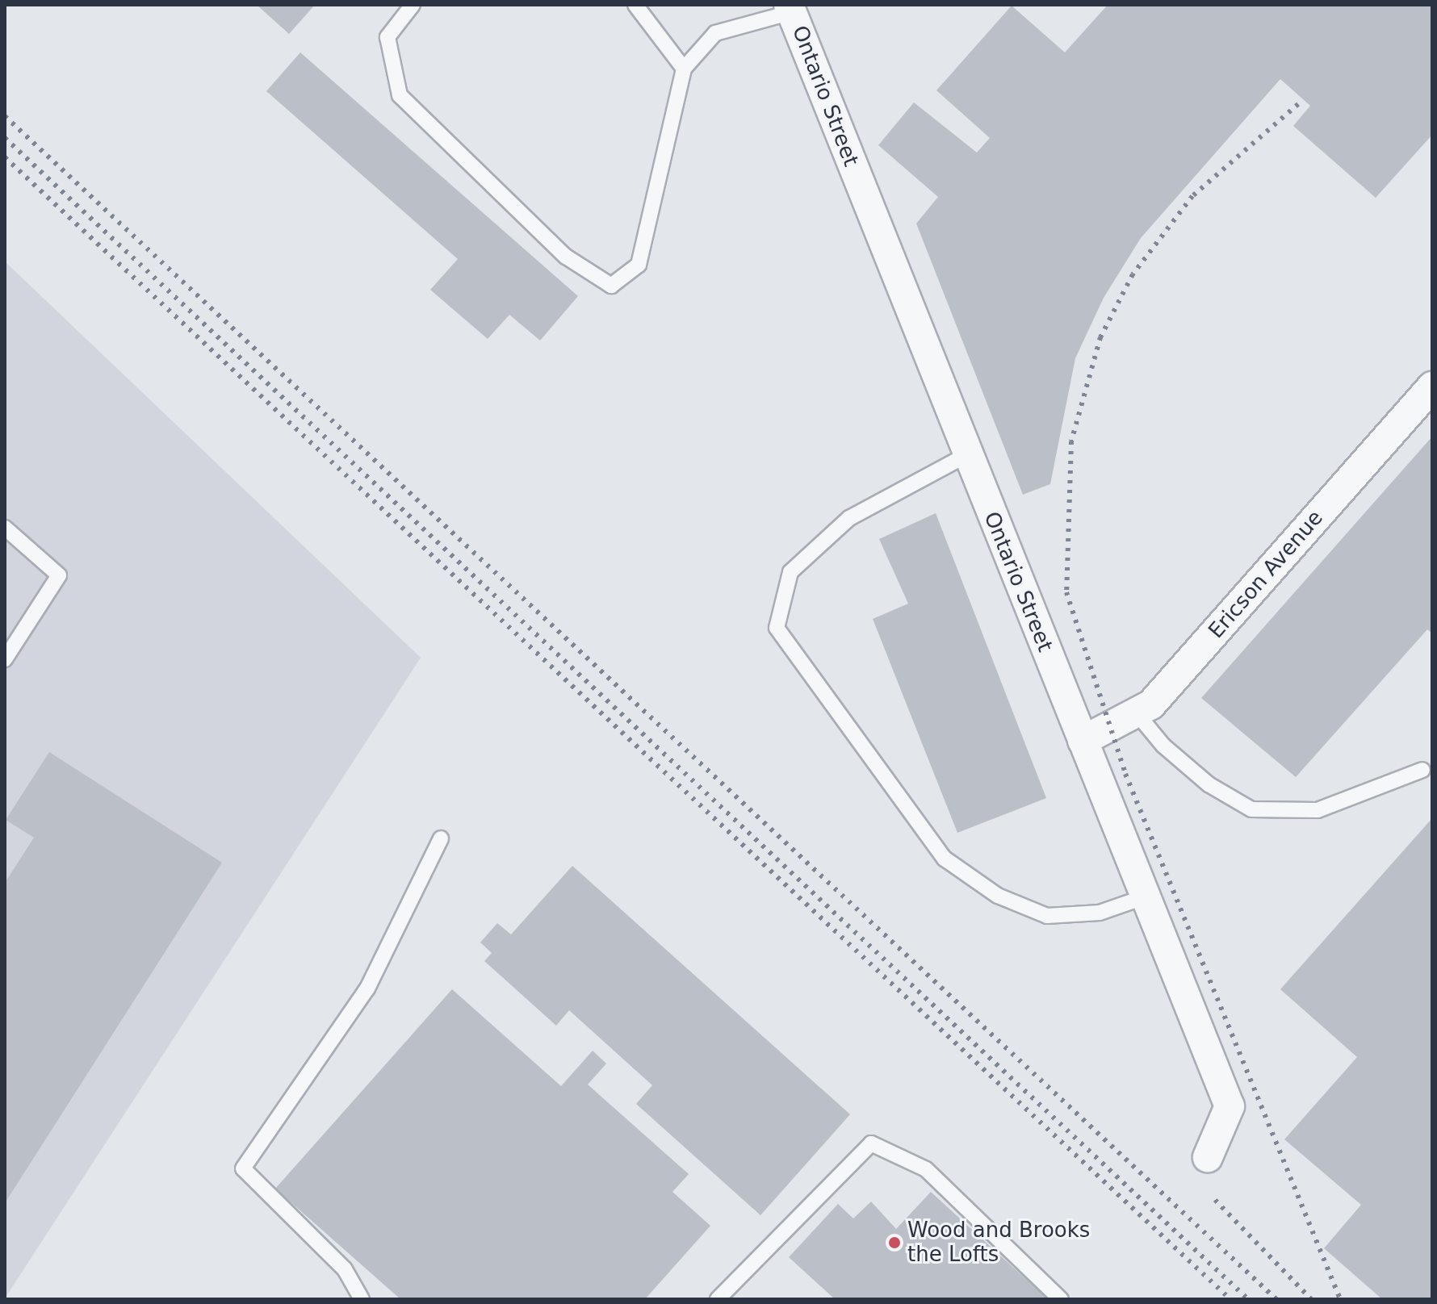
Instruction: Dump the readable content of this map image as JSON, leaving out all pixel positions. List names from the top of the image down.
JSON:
{
  "streets": {
    "street": ["Ontario Street", "Ericson Avenue"]
  },
  "crossings": [
    ["Ontario Street", "Ericson Avenue"]
  ],
  "places": ["Wood and Brooks the Lofts"]
}
